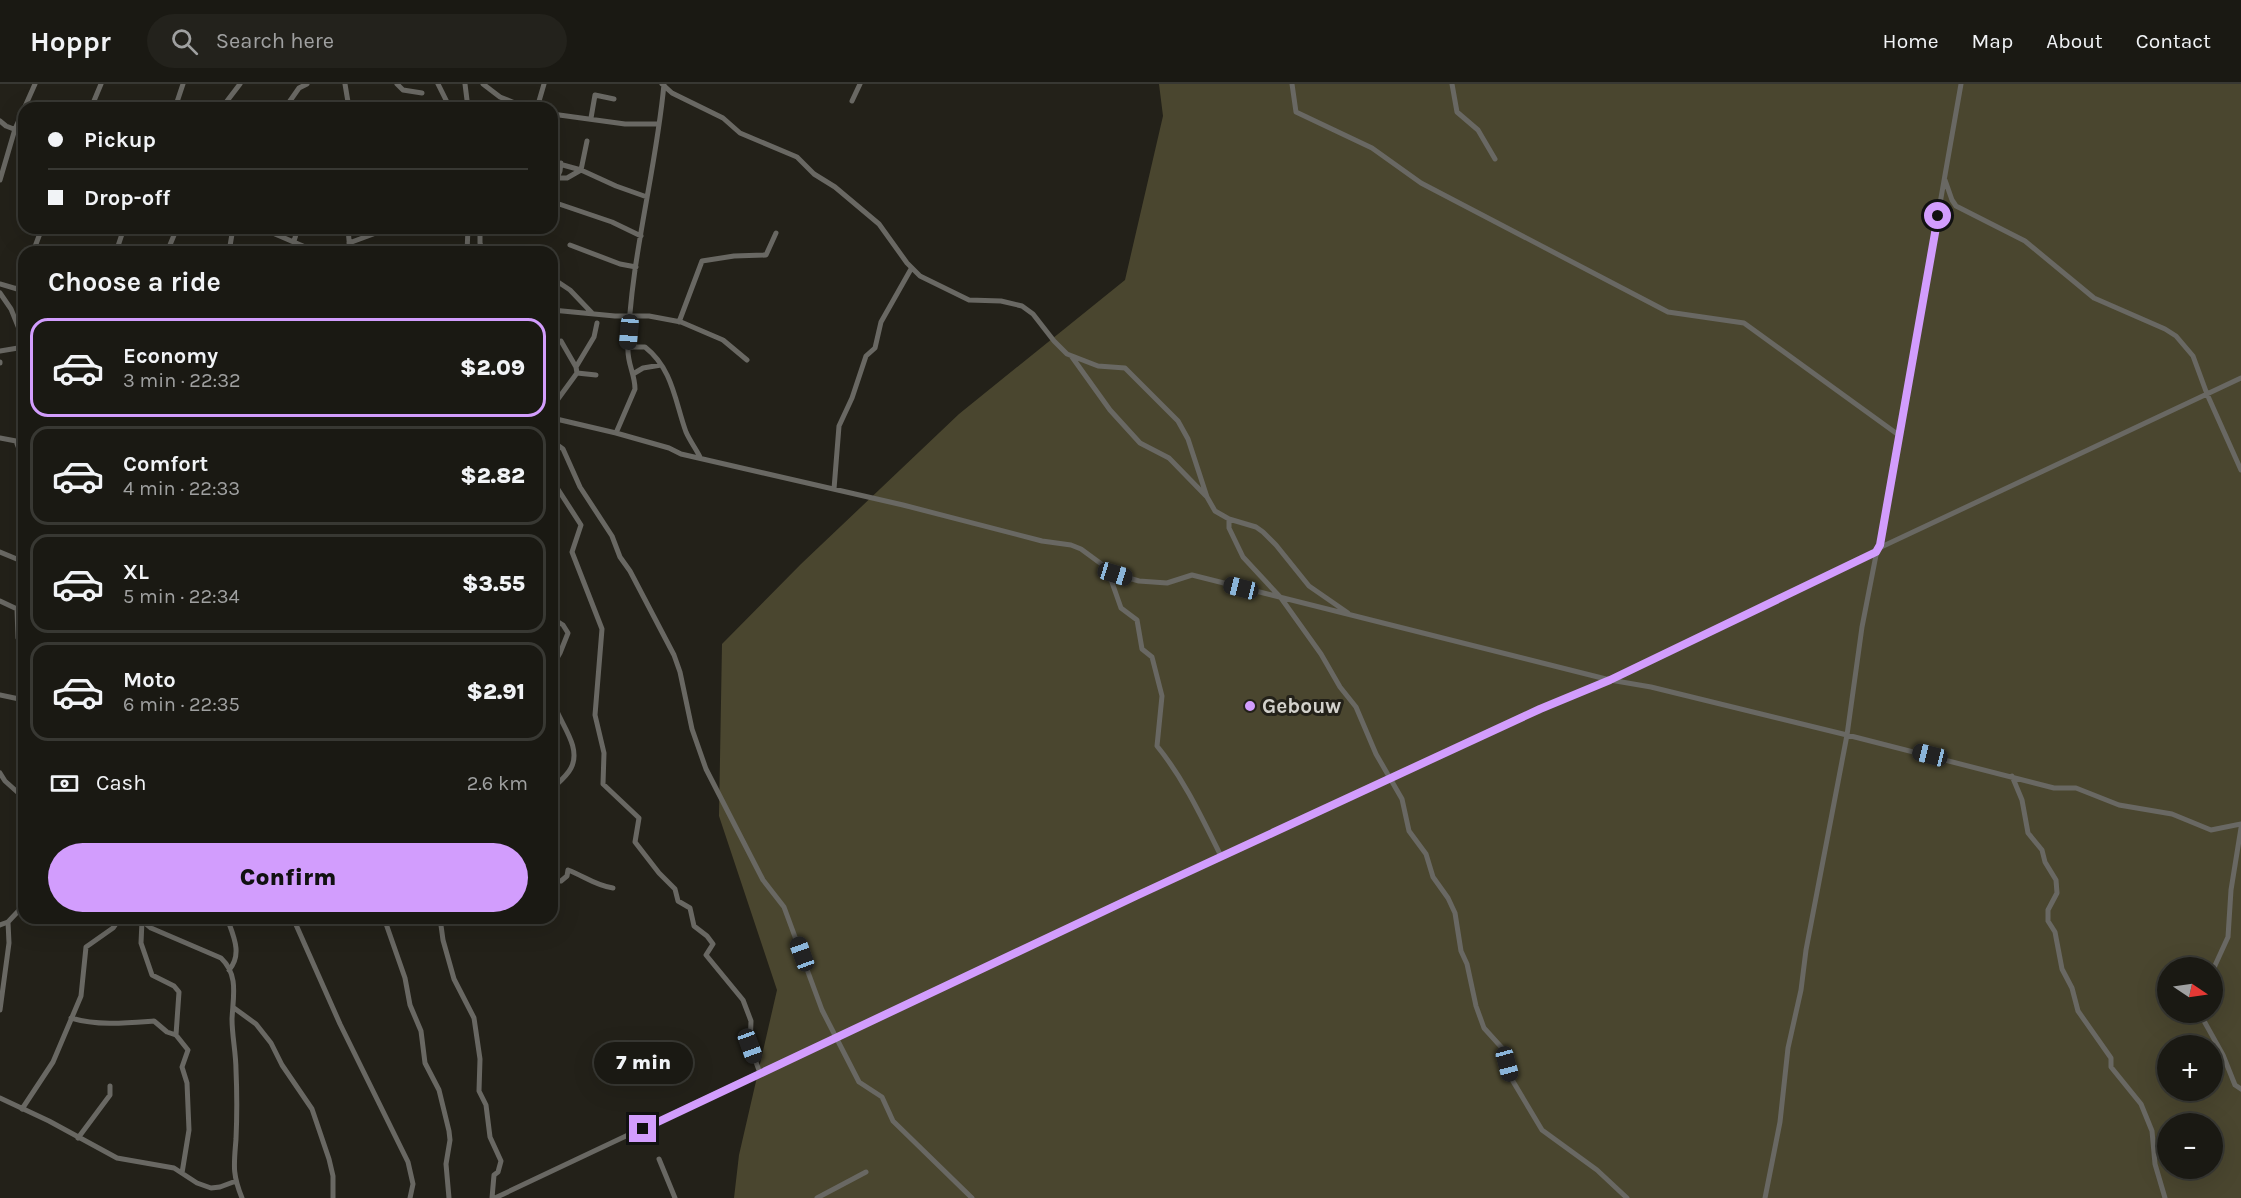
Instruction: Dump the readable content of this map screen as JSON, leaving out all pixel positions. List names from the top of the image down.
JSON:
{
  "places": ["Gebouw"],
  "north": "right",
  "page": {
    "header": "Hoppr",
    "search": "Search here",
    "nav": [
      "Home",
      "Map",
      "About",
      "Contact"
    ],
    "banner": ["Pickup", "Drop-off"],
    "heading": "Choose a ride",
    "list": [
      {
        "name": "Economy",
        "note": "3 min · 22:32",
        "value": "$2.09"
      },
      {
        "name": "Comfort",
        "note": "4 min · 22:33",
        "value": "$2.82"
      },
      {
        "name": "XL",
        "note": "5 min · 22:34",
        "value": "$3.55"
      },
      {
        "name": "Moto",
        "note": "6 min · 22:35",
        "value": "$2.91"
      }
    ],
    "pay": ["Cash", "2.6 km"],
    "buttons": "Confirm",
    "map_buttons": ["+", "−"],
    "bubble": "7 min"
  }
}
